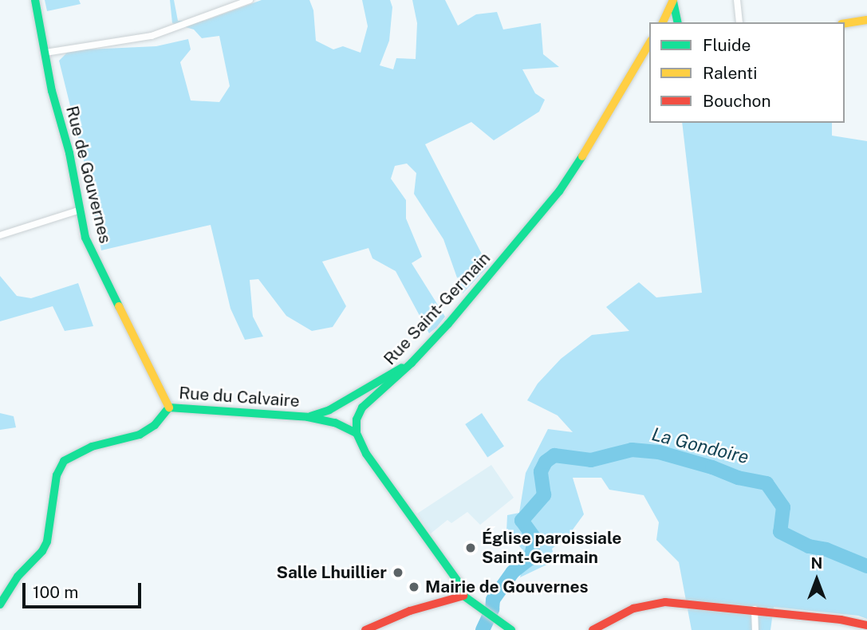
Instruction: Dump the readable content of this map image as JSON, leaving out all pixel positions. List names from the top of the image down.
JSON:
{
  "streets": {
    "street": ["Rue de Gouvernes", "Rue Saint-Germain", "Rue du Calvaire"]
  },
  "crossings": [
    ["Rue de Gouvernes", "Rue du Calvaire"],
    ["Rue Saint-Germain", "Rue du Calvaire"]
  ],
  "water": ["La Gondoire"],
  "places": ["Église paroissiale Saint-Germain", "Salle Lhuillier", "Mairie de Gouvernes"],
  "legend": ["Fluide", "Ralenti", "Bouchon"],
  "scale_bar": "100 m",
  "north": "top"
}
